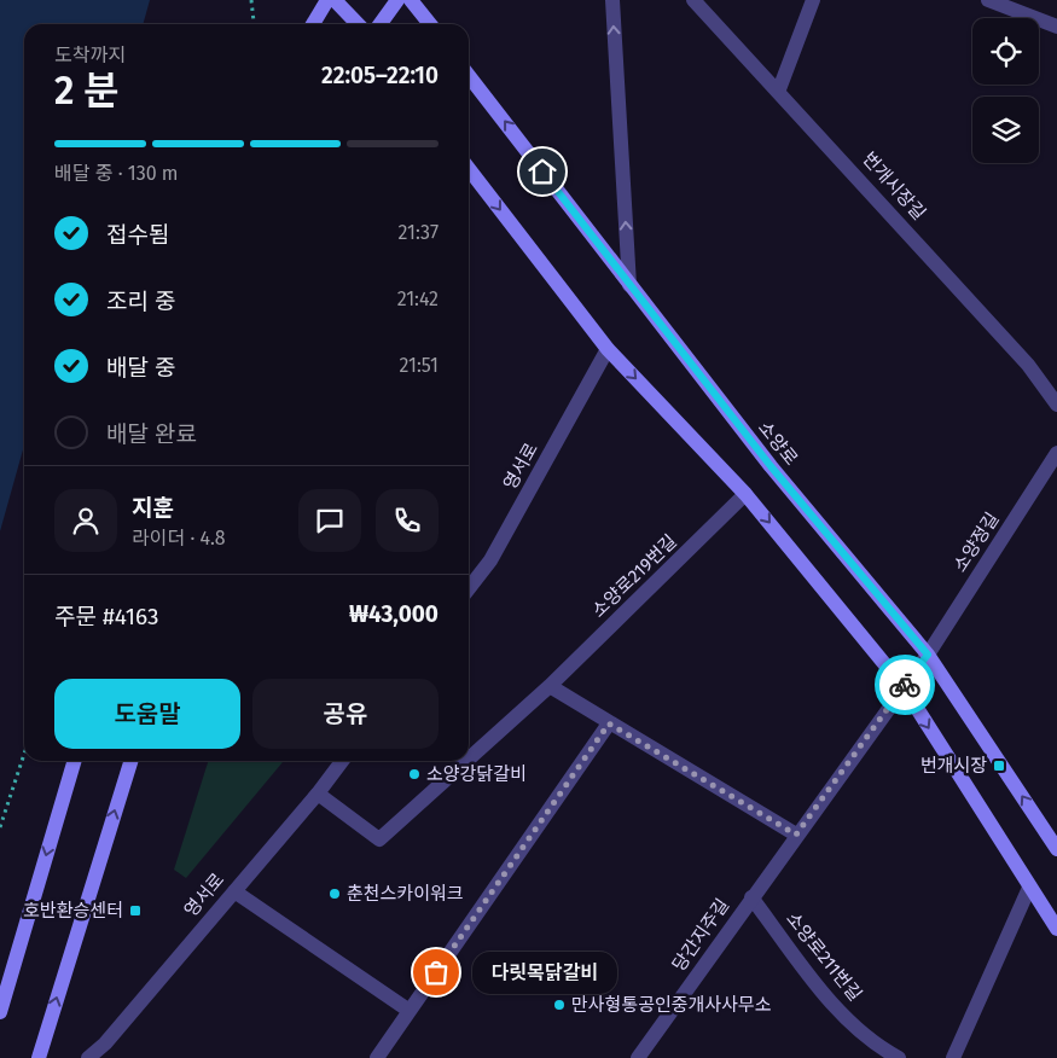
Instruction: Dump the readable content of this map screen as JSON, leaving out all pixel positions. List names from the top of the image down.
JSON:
{
  "streets": {
    "street": [
      "번개시장길",
      "소양로",
      "영서로",
      "소양정길",
      "소양로219번길",
      "당간지주길",
      "소양로211번길"
    ]
  },
  "crossings": [
    ["소양로", "소양정길"],
    ["소양로", "당간지주길"],
    ["영서로", "소양로219번길"],
    ["소양정길", "당간지주길"],
    ["당간지주길", "소양로211번길"]
  ],
  "places": {
    "transit": ["번개시장", "호반환승센터"],
    "other": [
      "소양강닭갈비",
      "춘천스카이워크",
      "다릿목닭갈비",
      "만사형통공인중개사사무소"
    ]
  },
  "page": {
    "heading": ["2 분", "도착까지", "22:05–22:10"],
    "panel": [
      "지훈",
      "라이더 · 4.8",
      "주문 #4163",
      "₩43,000"
    ],
    "bar": "배달 중 · 130 m",
    "list": [
      ["접수됨", "21:37"],
      ["조리 중", "21:42"],
      ["배달 중", "21:51"],
      "배달 완료"
    ],
    "buttons": ["도움말", "공유"],
    "bubble": "다릿목닭갈비"
  }
}
